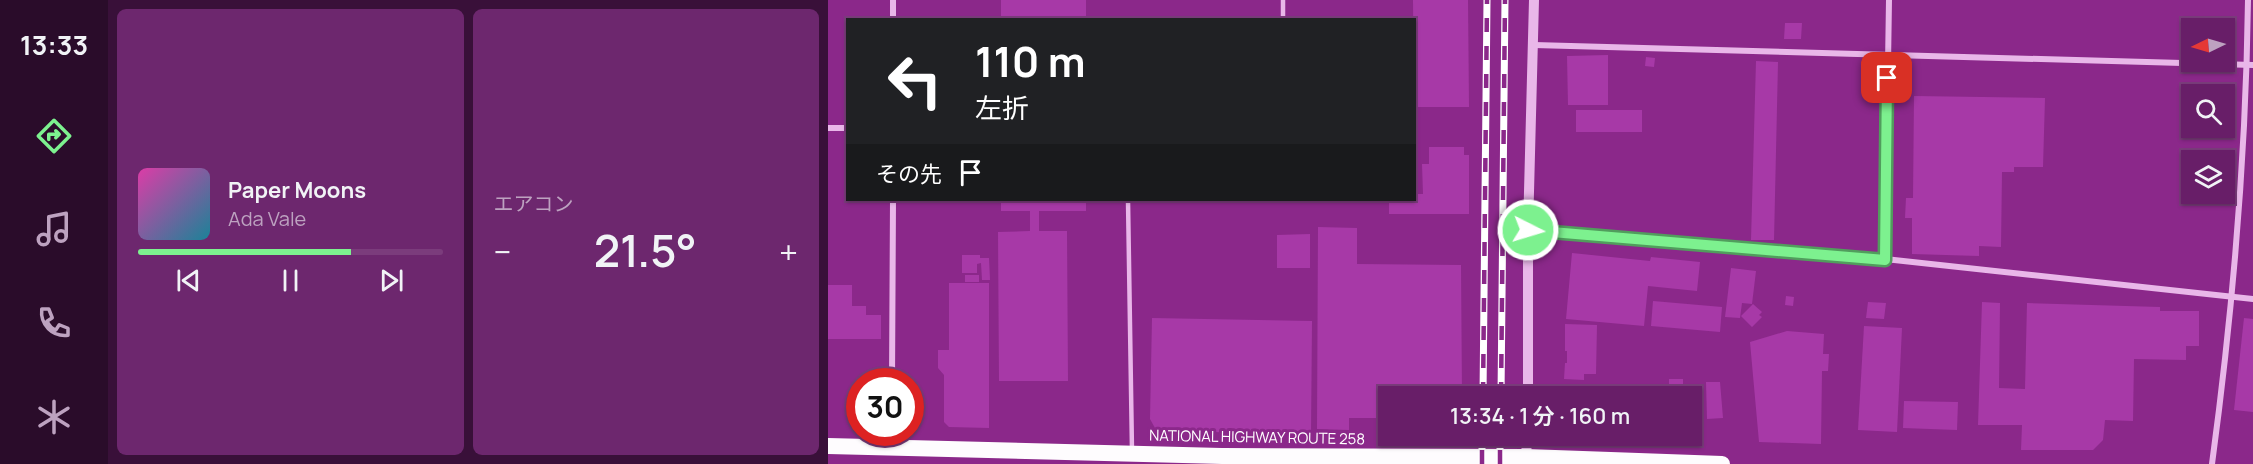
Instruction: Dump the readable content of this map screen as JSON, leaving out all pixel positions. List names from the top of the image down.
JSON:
{
  "streets": {
    "highway": ["NATIONAL HIGHWAY ROUTE 258"]
  },
  "north": "left",
  "page": {
    "tabs": "13:33",
    "tile": "エアコン",
    "turn": ["110 m", "左折"],
    "then": "その先",
    "song": ["Paper Moons", "Ada Vale"],
    "heat": ["−", "21.5°", "+"],
    "limit": "30",
    "trip": "13:34 · 1 分 · 160 m"
  }
}
